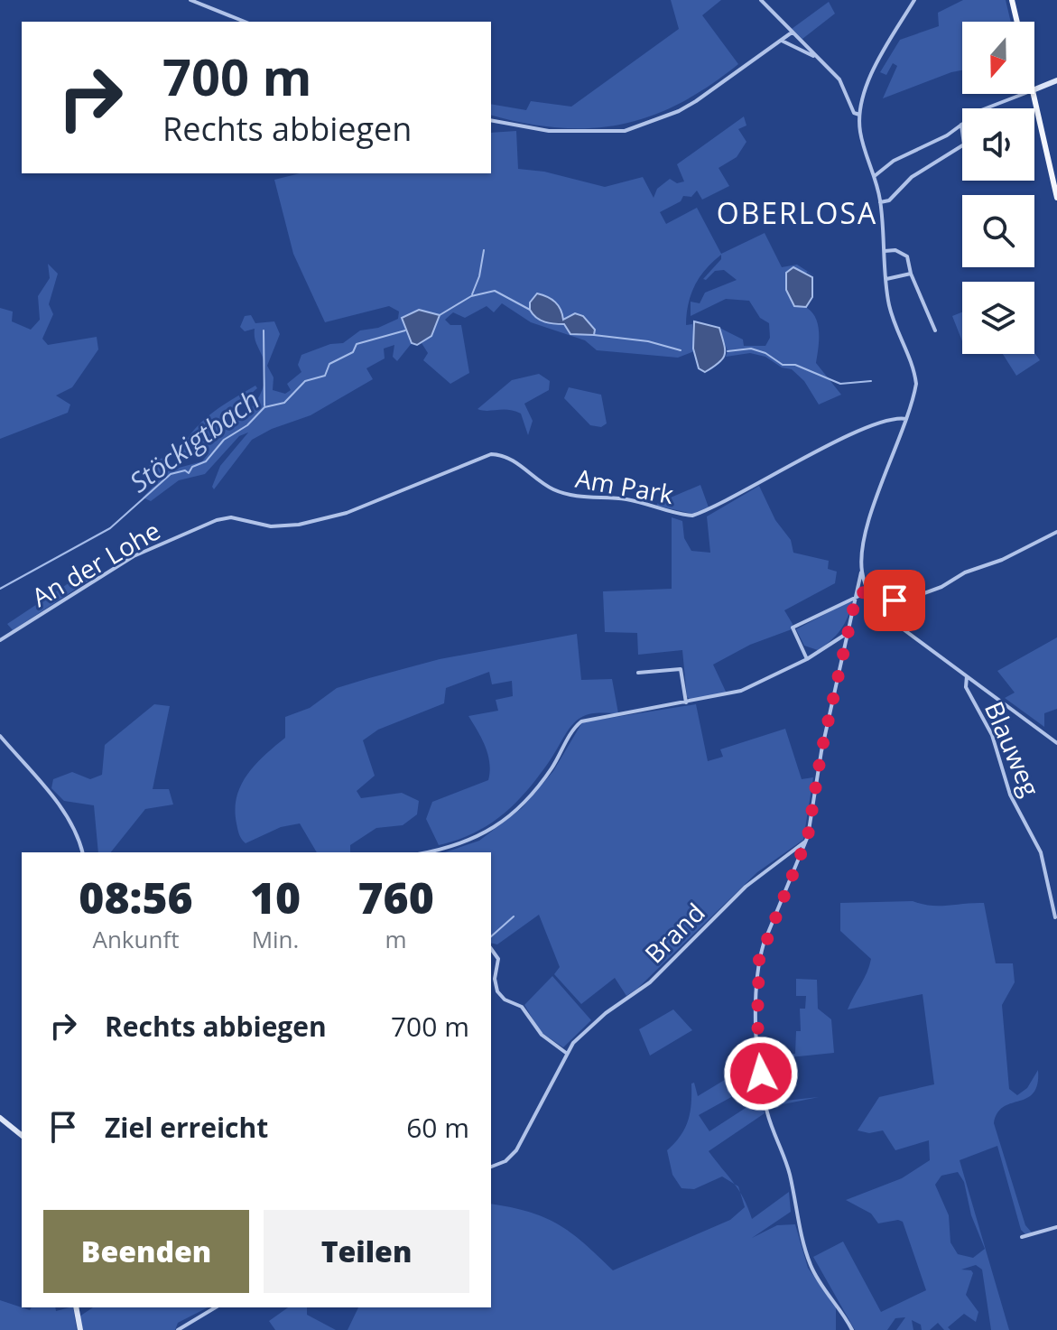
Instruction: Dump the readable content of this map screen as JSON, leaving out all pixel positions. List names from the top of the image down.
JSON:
{
  "streets": {
    "street": [
      "Am Park",
      "An der Lohe",
      "Blauweg",
      "Brand"
    ]
  },
  "crossings": [
    ["Am Park", "An der Lohe"]
  ],
  "districts": ["OBERLOSA"],
  "water": ["Stöckigtbach"],
  "north": "bottom",
  "page": {
    "turn": ["700 m", "Rechts abbiegen"],
    "eta": [
      "08:56",
      "Ankunft",
      "10",
      "Min.",
      "760",
      "m"
    ],
    "list": [
      {
        "name": "Rechts abbiegen",
        "value": "700 m"
      },
      {
        "name": "Ziel erreicht",
        "value": "60 m"
      }
    ],
    "buttons": ["Beenden", "Teilen"]
  }
}
